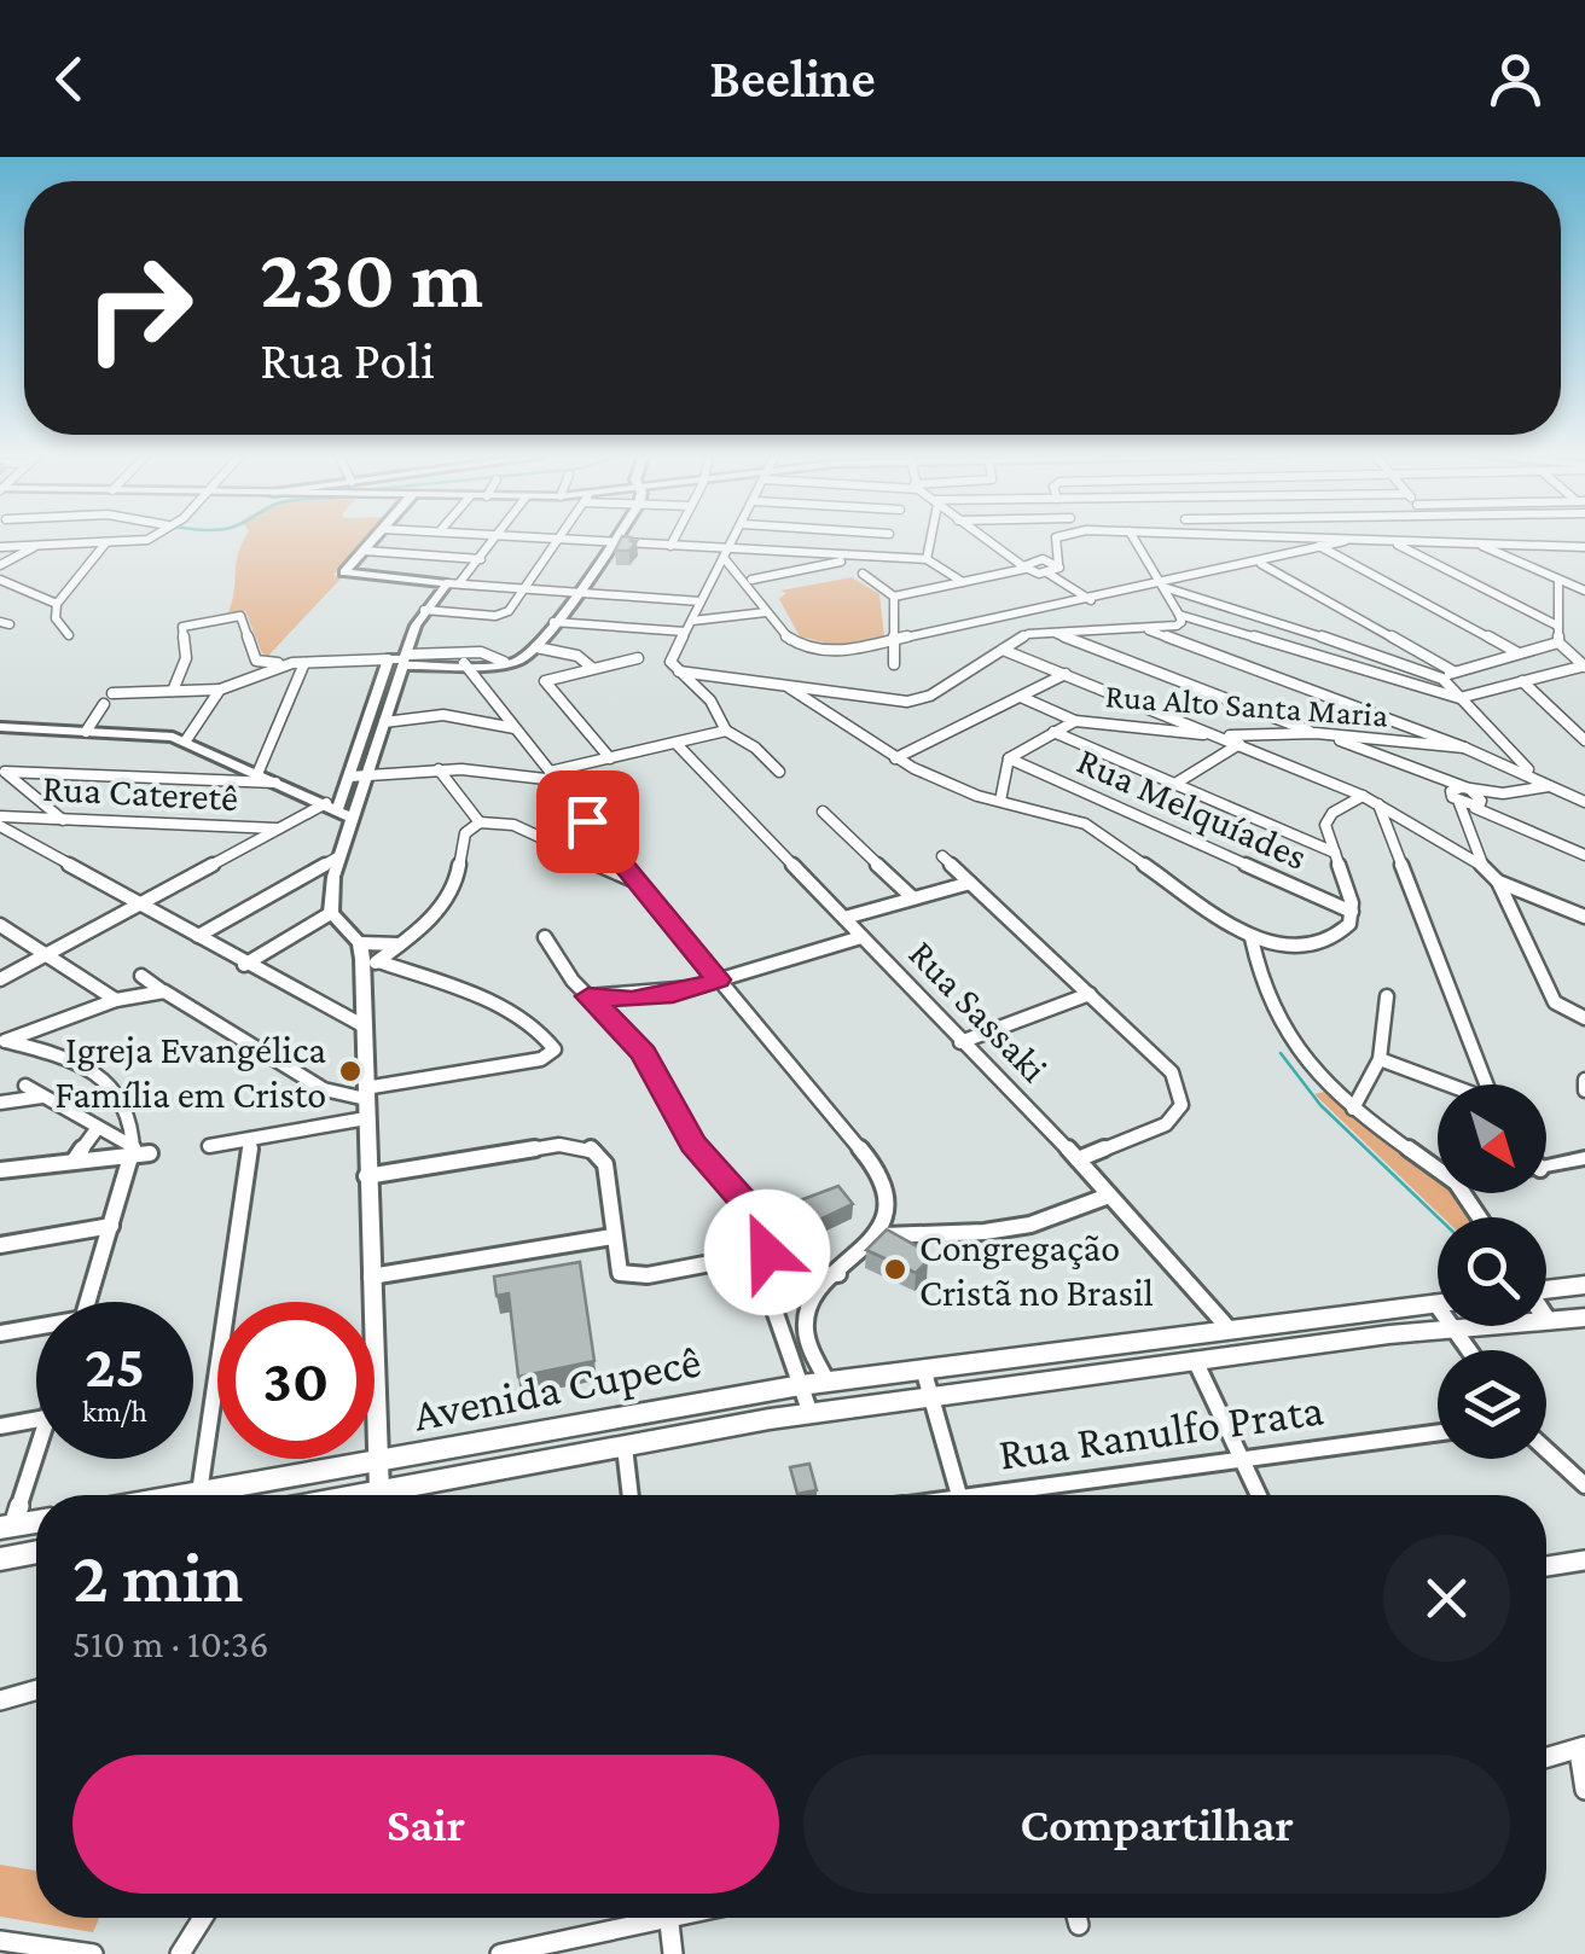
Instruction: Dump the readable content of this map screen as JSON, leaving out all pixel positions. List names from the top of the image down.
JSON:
{
  "streets": {
    "main road": ["Avenida Cupecê"],
    "street": [
      "Rua Alto Santa Maria",
      "Rua Cateretê",
      "Rua Melquíades",
      "Rua Sassaki",
      "Rua Ranulfo Prata"
    ]
  },
  "crossings": [
    ["Rua Alto Santa Maria", "Rua Melquíades"],
    ["Rua Sassaki", "Avenida Cupecê"]
  ],
  "places": ["Igreja Evangélica Família em Cristo", "Congregação Cristã no Brasil"],
  "north": "bottom right",
  "page": {
    "header": "Beeline",
    "turn": ["230 m", "Rua Poli"],
    "speed": "25 km/h",
    "limit": "30",
    "heading": ["2 min", "510 m · 10:36"],
    "buttons": ["Sair", "Compartilhar"]
  }
}
